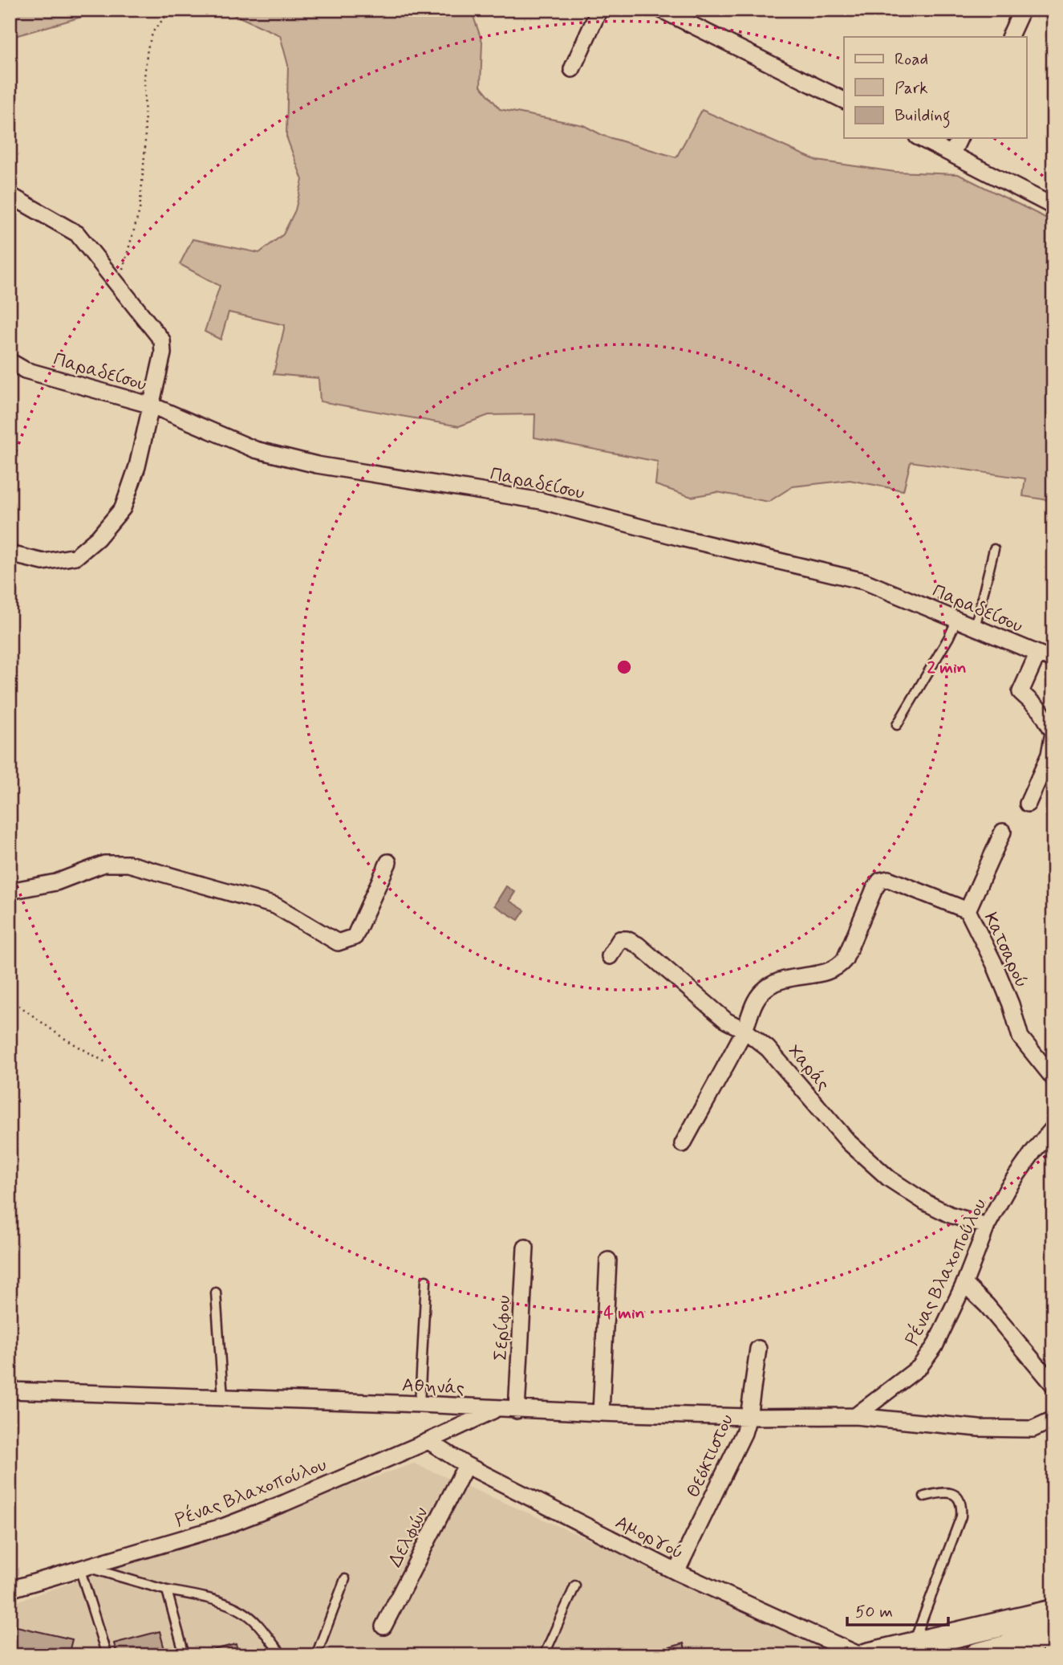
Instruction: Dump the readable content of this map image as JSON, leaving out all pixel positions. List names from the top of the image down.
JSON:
{
  "streets": {
    "street": [
      "Παραδείσου",
      "Κατσαρού",
      "Χαράς",
      "Ρένας Βλαχοπούλου",
      "Σερίφου",
      "Αθηνάς",
      "Θεόκτιστου",
      "Δελφών",
      "Αμοργού"
    ]
  },
  "crossings": [
    ["Χαράς", "Ρένας Βλαχοπούλου"],
    ["Ρένας Βλαχοπούλου", "Αθηνάς"],
    ["Ρένας Βλαχοπούλου", "Αμοργού"],
    ["Σερίφου", "Αθηνάς"],
    ["Αθηνάς", "Θεόκτιστου"],
    ["Θεόκτιστου", "Αμοργού"],
    ["Δελφών", "Αμοργού"]
  ],
  "legend": ["Road", "Park", "Building"],
  "scale_bar": "50 m",
  "rings": ["2 min", "4 min"]
}
